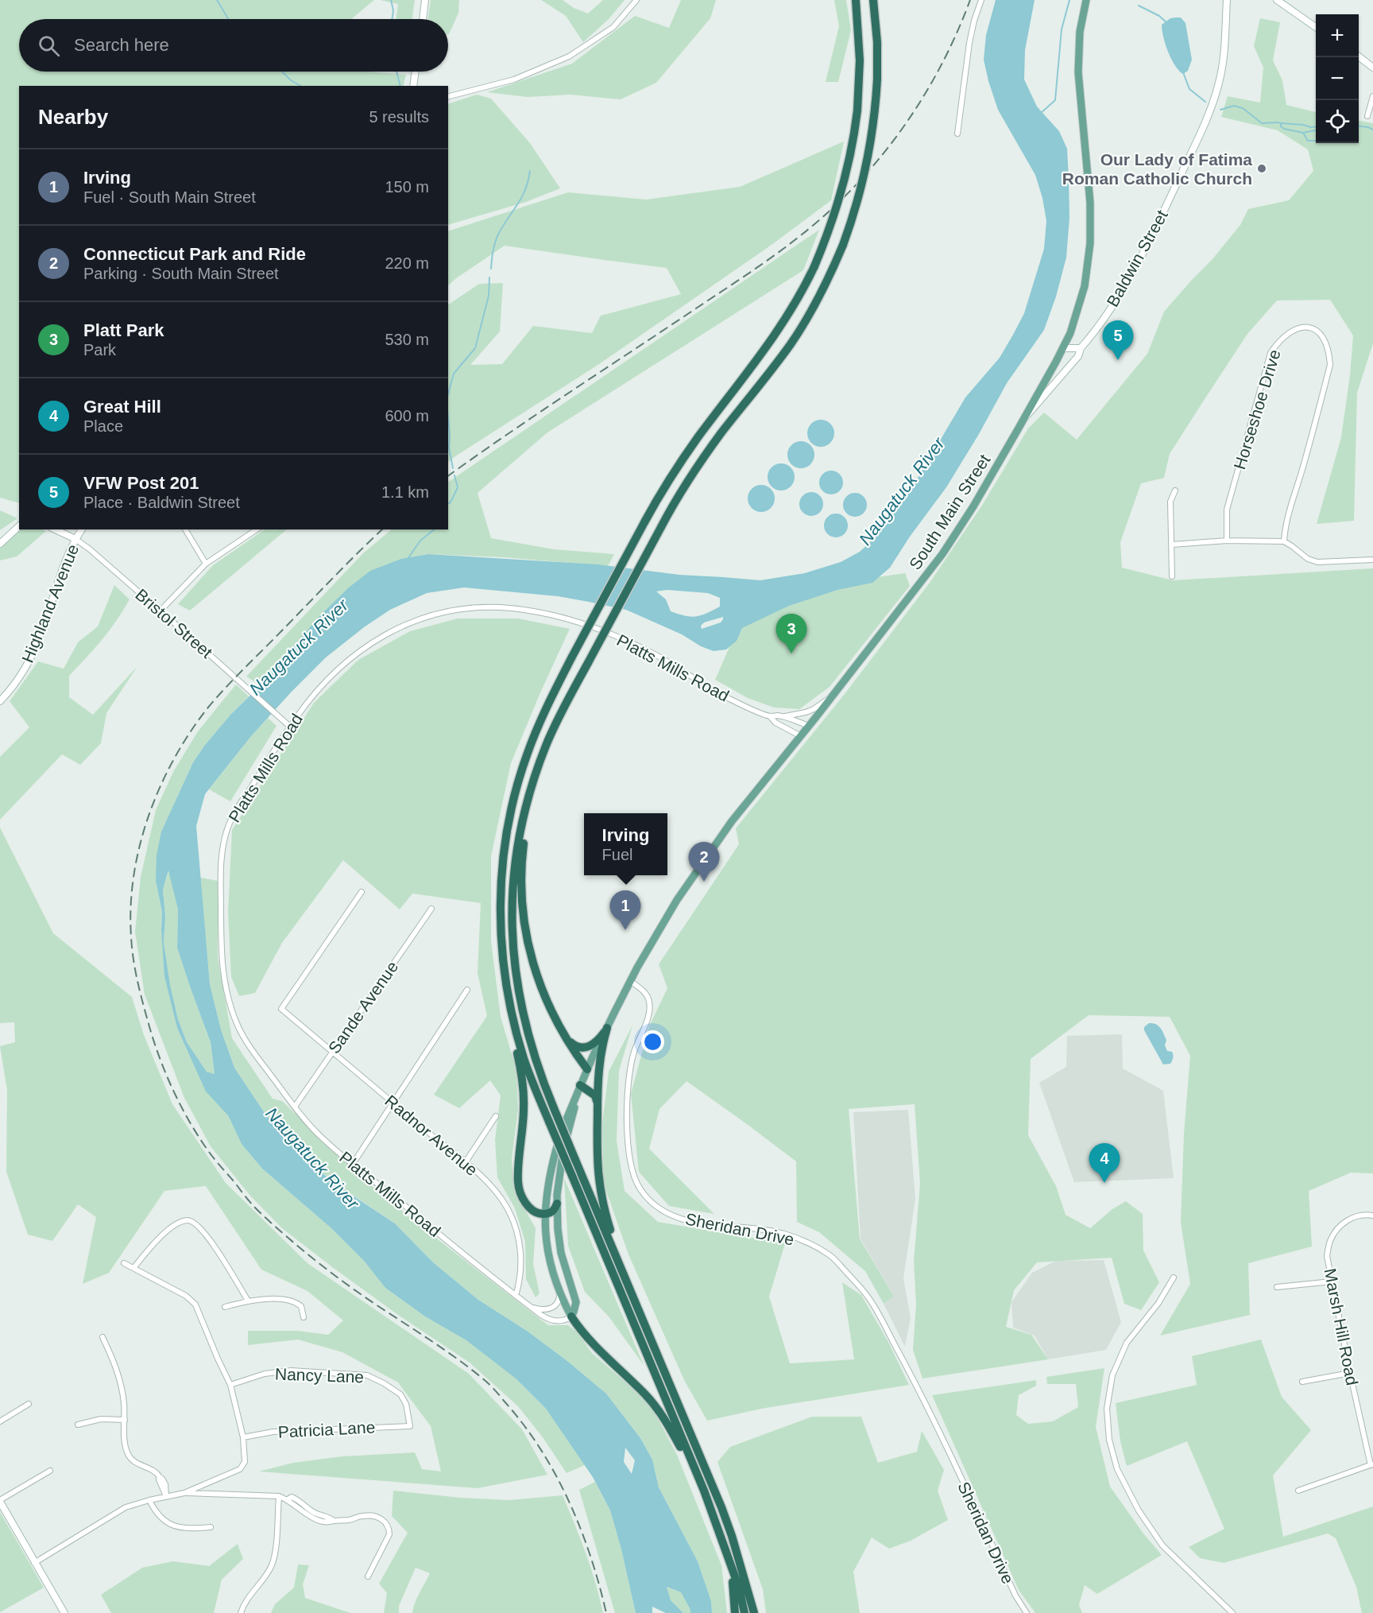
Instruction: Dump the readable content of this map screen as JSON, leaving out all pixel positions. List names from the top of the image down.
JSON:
{
  "streets": {
    "main road": [
      "Baldwin Street",
      "South Main Street",
      "Highland Avenue",
      "Bristol Street"
    ],
    "street": [
      "Horseshoe Drive",
      "Platts Mills Road",
      "Sande Avenue",
      "Radnor Avenue",
      "Sheridan Drive",
      "Marsh Hill Road",
      "Nancy Lane",
      "Patricia Lane"
    ]
  },
  "crossings": [
    ["Baldwin Street", "South Main Street"],
    ["South Main Street", "Platts Mills Road"],
    ["South Main Street", "Sheridan Drive"],
    ["Highland Avenue", "Bristol Street"],
    ["Bristol Street", "Platts Mills Road"],
    ["Platts Mills Road", "Sande Avenue"],
    ["Platts Mills Road", "Radnor Avenue"],
    ["Sande Avenue", "Radnor Avenue"],
    ["Nancy Lane", "Patricia Lane"]
  ],
  "water": ["Naugatuck River"],
  "places": ["Our Lady of Fatima Roman Catholic Church"],
  "page": {
    "map_buttons": ["+", "−"],
    "search": "Search here",
    "heading": ["Nearby", "5 results"],
    "list": [
      {
        "mark": "1",
        "name": "Irving",
        "note": "Fuel · South Main Street",
        "value": "150 m"
      },
      {
        "mark": "2",
        "name": "Connecticut Park and Ride",
        "note": "Parking · South Main Street",
        "value": "220 m"
      },
      {
        "mark": "3",
        "name": "Platt Park",
        "note": "Park",
        "value": "530 m"
      },
      {
        "mark": "4",
        "name": "Great Hill",
        "note": "Place",
        "value": "600 m"
      },
      {
        "mark": "5",
        "name": "VFW Post 201",
        "note": "Place · Baldwin Street",
        "value": "1.1 km"
      }
    ],
    "pins": [
      "5",
      "3",
      "2",
      "1",
      "4"
    ],
    "popup": ["Irving", "Fuel"]
  }
}
